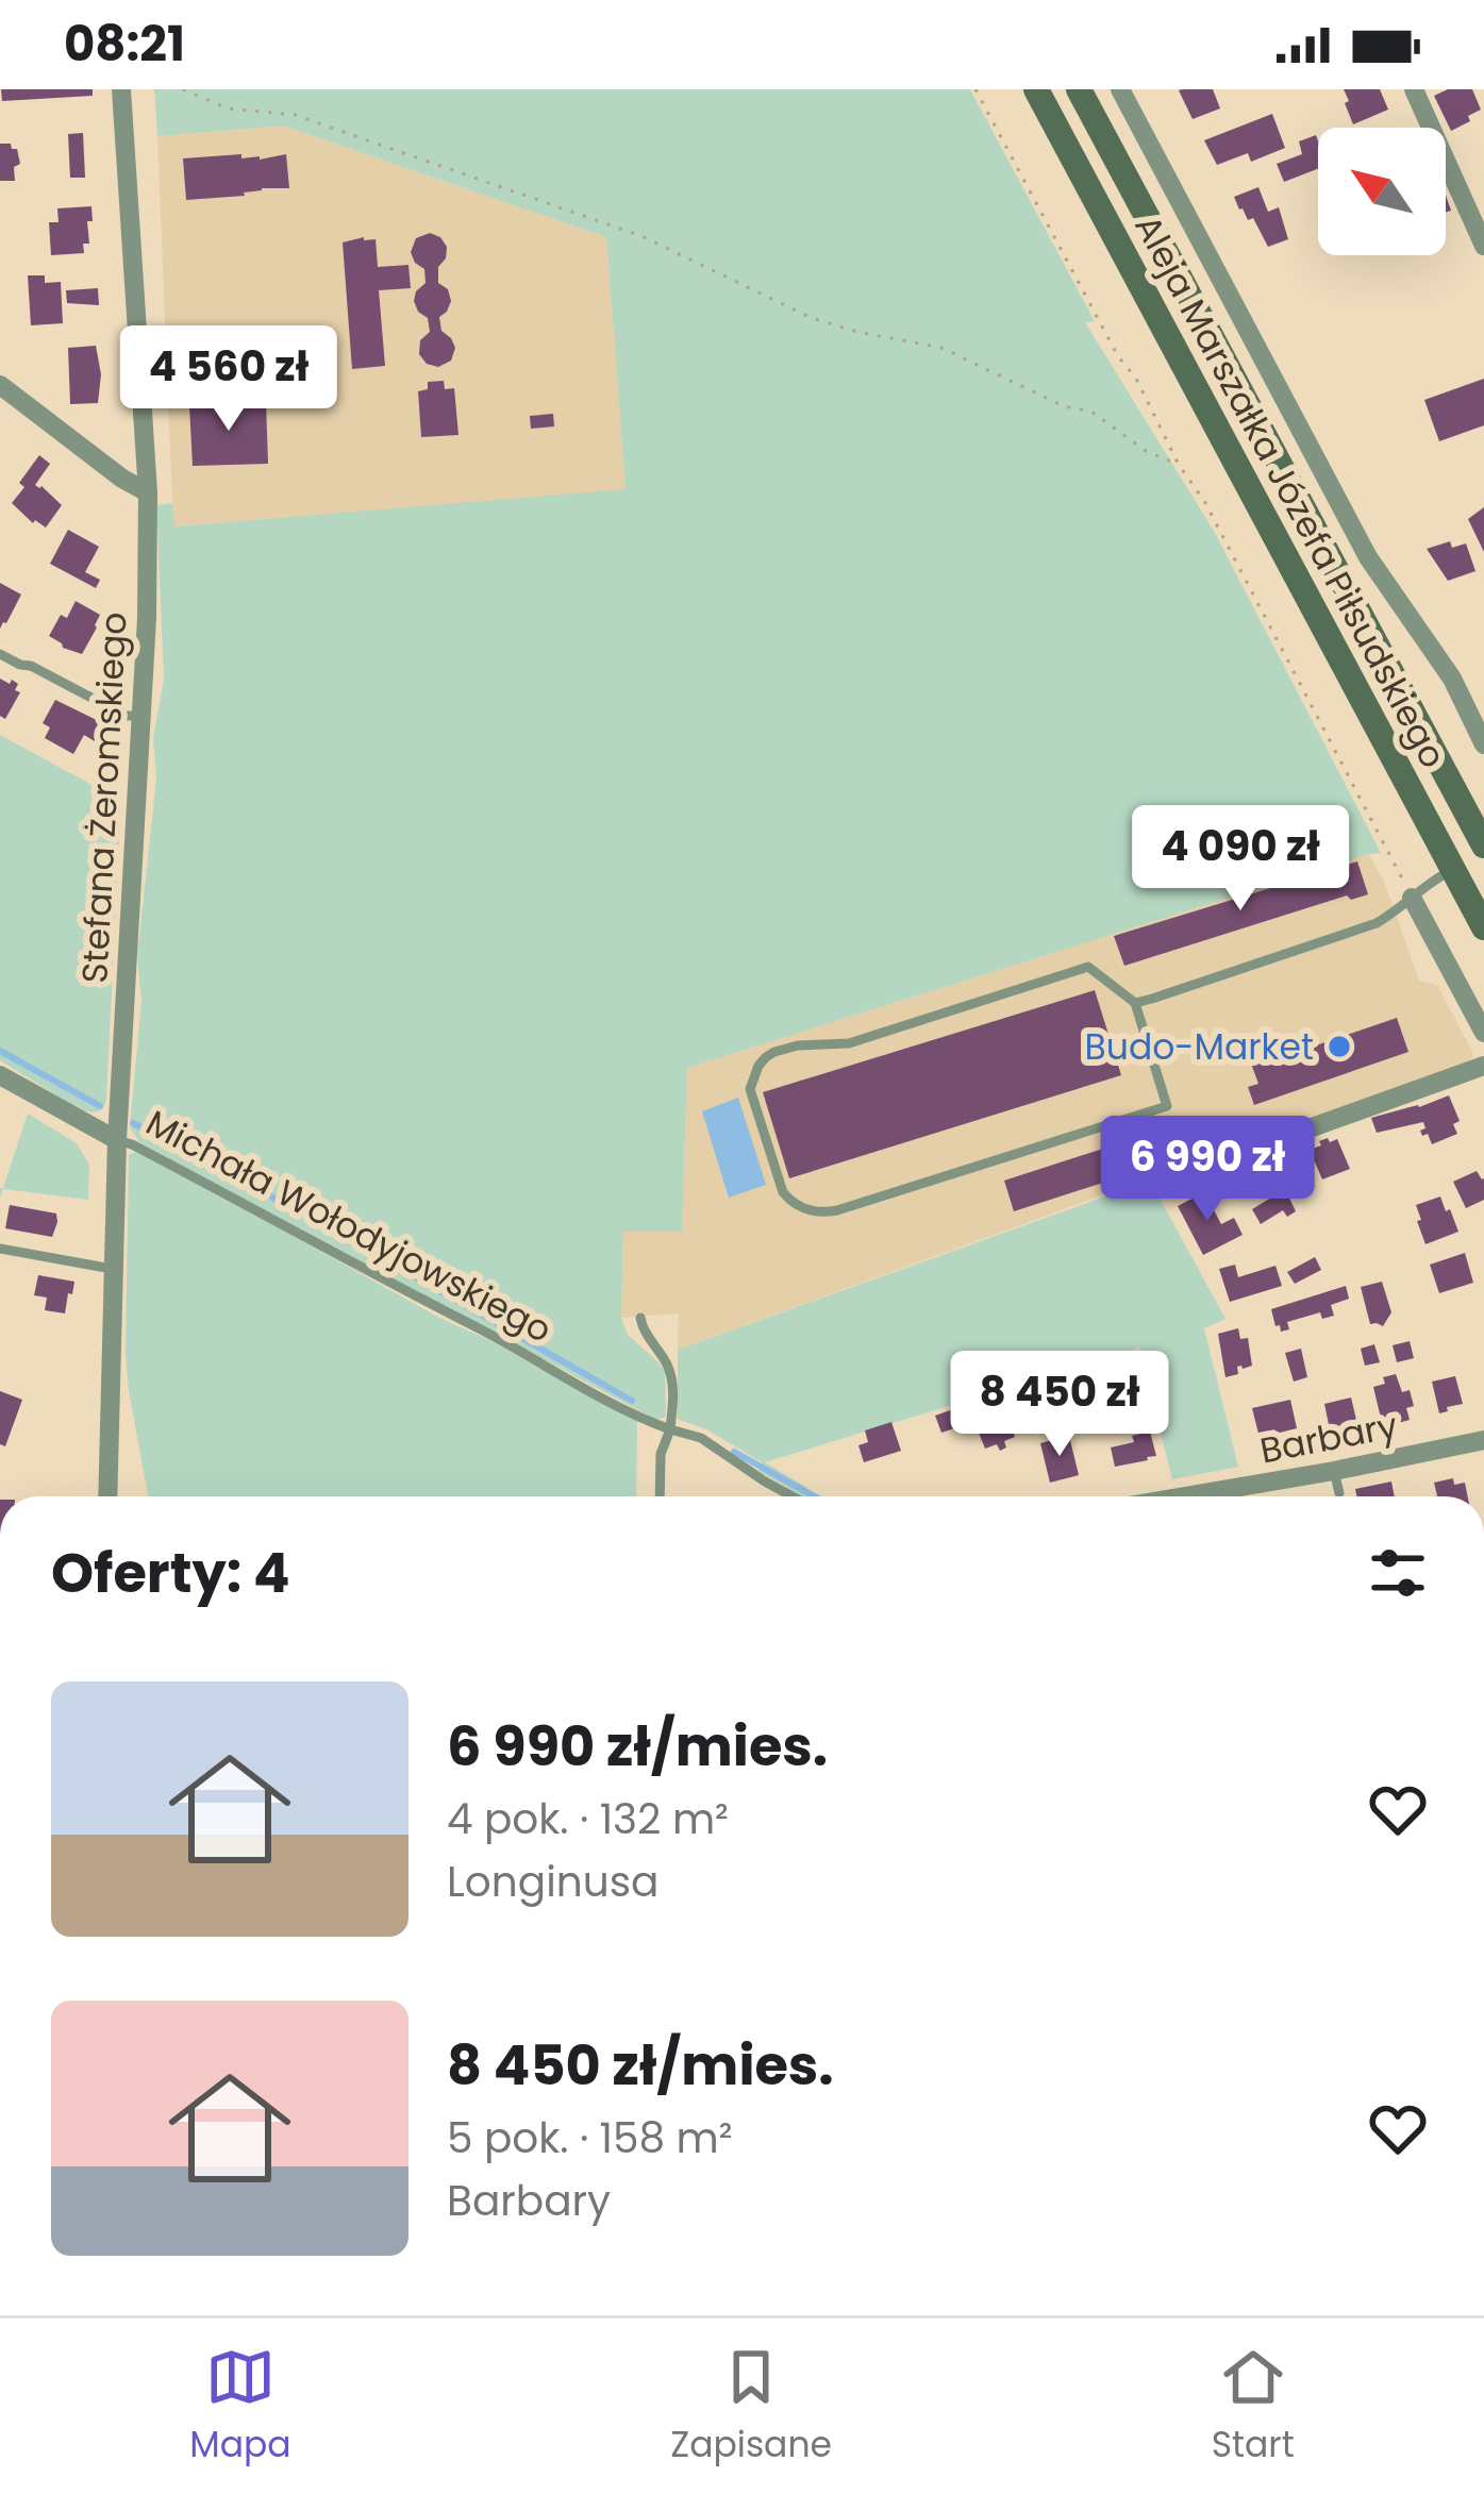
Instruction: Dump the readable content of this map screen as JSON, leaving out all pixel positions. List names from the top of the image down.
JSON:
{
  "streets": {
    "main road": ["Aleja Marszałka Józefa Piłsudskiego"],
    "street": ["Stefana Żeromskiego", "Michała Wołodyjowskiego", "Barbary"]
  },
  "crossings": [
    ["Stefana Żeromskiego", "Michała Wołodyjowskiego"]
  ],
  "places": ["Budo-Market"],
  "north": "top left",
  "page": {
    "status": "08:21",
    "price": [
      "4 560 zł",
      "4 090 zł",
      "6 990 zł",
      "8 450 zł"
    ],
    "heading": "Oferty: 4",
    "list": [
      {
        "name": "6 990 zł/mies.",
        "note": "4 pok. · 132 m² · Longinusa"
      },
      {
        "name": "8 450 zł/mies.",
        "note": "5 pok. · 158 m² · Barbary"
      }
    ],
    "tabs": ["Mapa", "Zapisane", "Start"]
  }
}
